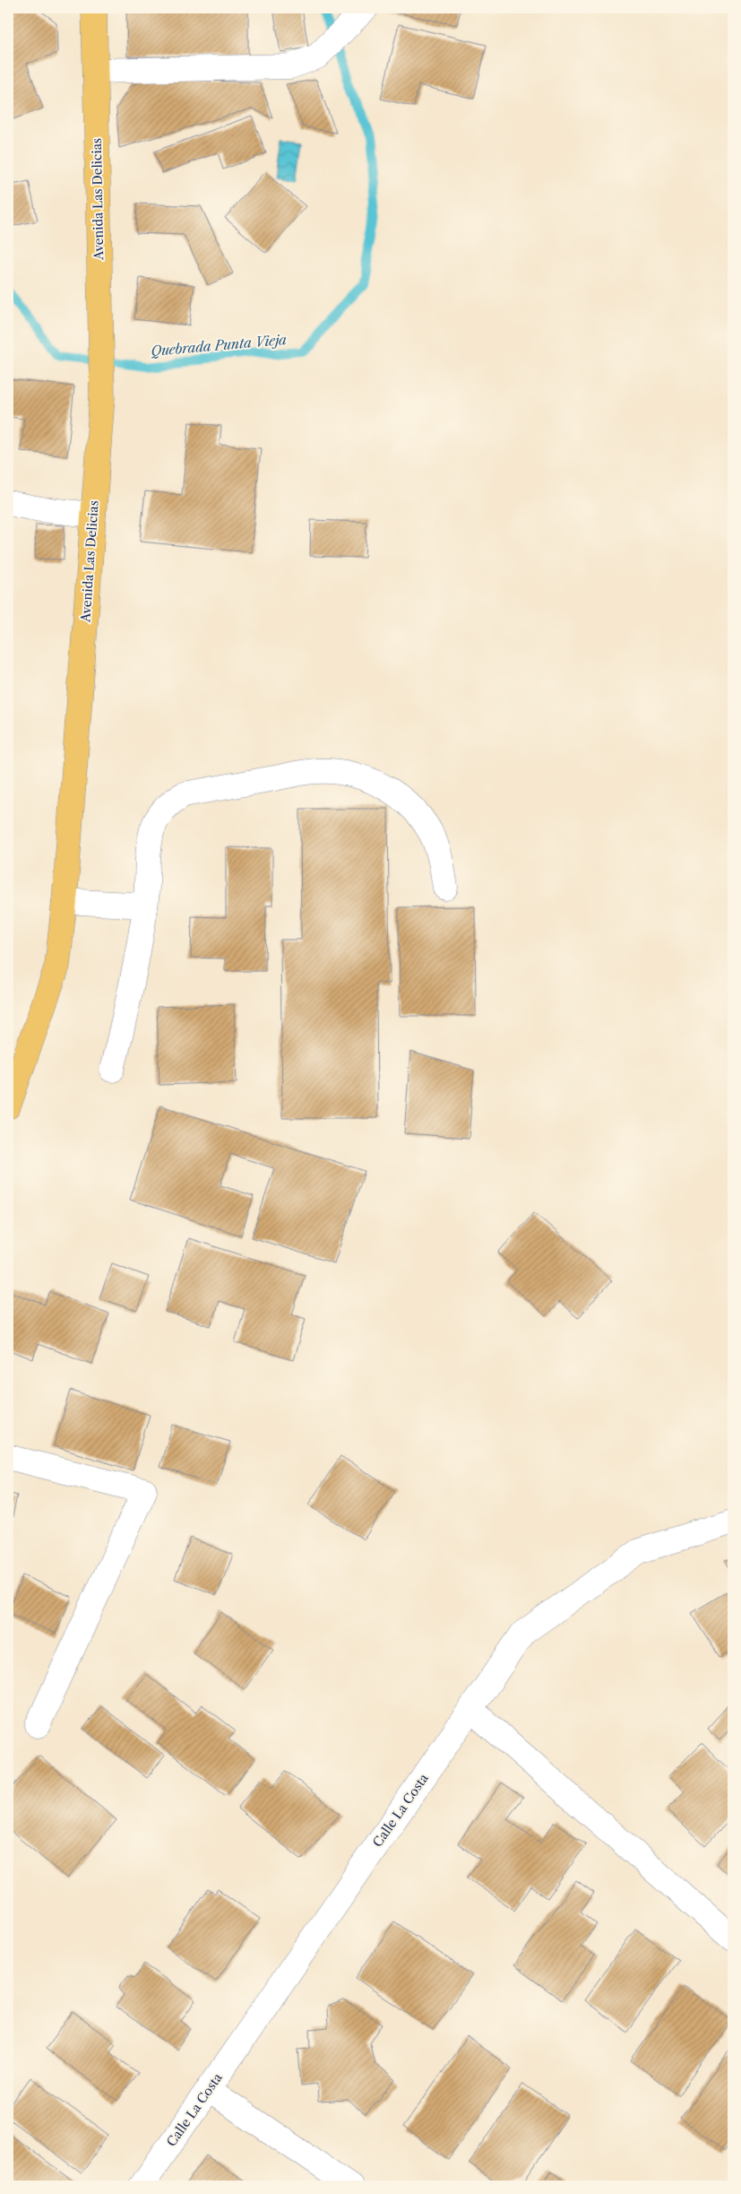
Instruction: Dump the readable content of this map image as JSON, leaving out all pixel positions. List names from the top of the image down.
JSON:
{
  "streets": {
    "main road": ["Avenida Las Delicias"],
    "street": ["Calle La Costa"]
  },
  "water": ["Quebrada Punta Vieja"]
}
